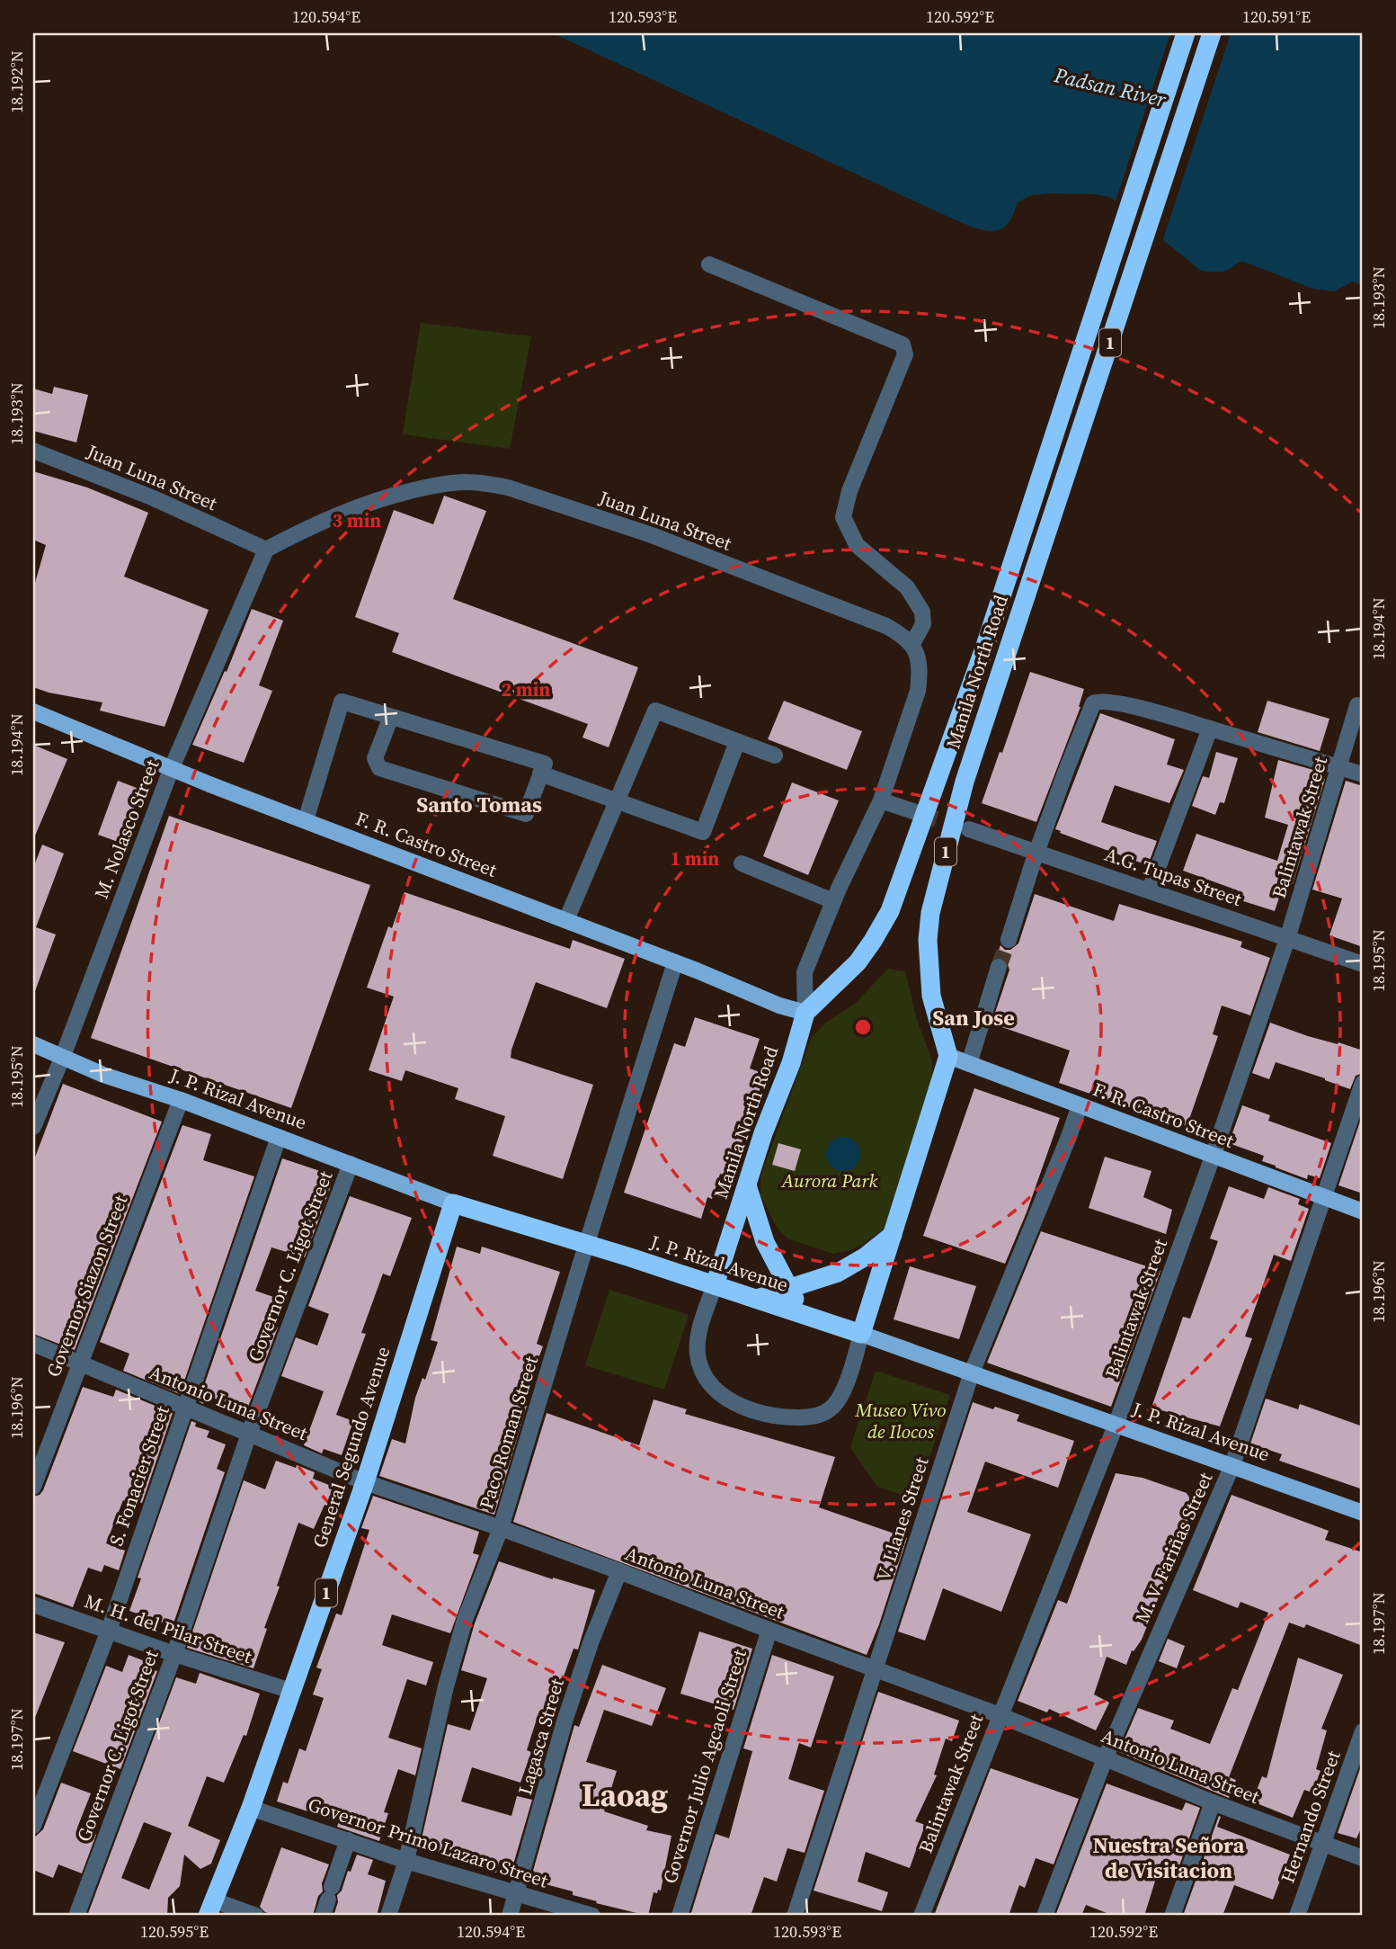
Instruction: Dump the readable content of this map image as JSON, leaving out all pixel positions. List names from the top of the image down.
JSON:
{
  "streets": {
    "highway": [
      "1",
      "Manila North Road",
      "J. P. Rizal Avenue",
      "General Segundo Avenue"
    ],
    "main road": ["F. R. Castro Street"],
    "street": [
      "Juan Luna Street",
      "Balintawak Street",
      "M. Nolasco Street",
      "A.G. Tupas Street",
      "Governor C. Ligot Street",
      "Governor Siazon Street",
      "Antonio Luna Street",
      "Paco Roman Street",
      "S. Fonacier Street",
      "V. Llanes Street",
      "M. V. Fariñas Street",
      "M. H. del Pilar Street",
      "Lagasca Street",
      "Governor Julio Agcaoli Street",
      "Hernando Street",
      "Governor Primo Lazaro Street"
    ]
  },
  "crossings": [
    ["Juan Luna Street", "M. Nolasco Street"],
    ["Manila North Road", "F. R. Castro Street"],
    ["Manila North Road", "J. P. Rizal Avenue"],
    ["Balintawak Street", "F. R. Castro Street"],
    ["Balintawak Street", "A.G. Tupas Street"],
    ["Balintawak Street", "J. P. Rizal Avenue"],
    ["Balintawak Street", "Antonio Luna Street"],
    ["M. Nolasco Street", "F. R. Castro Street"],
    ["M. Nolasco Street", "J. P. Rizal Avenue"],
    ["F. R. Castro Street", "Paco Roman Street"],
    ["F. R. Castro Street", "V. Llanes Street"],
    ["F. R. Castro Street", "M. V. Fariñas Street"],
    ["J. P. Rizal Avenue", "Governor C. Ligot Street"],
    ["J. P. Rizal Avenue", "Governor Siazon Street"],
    ["J. P. Rizal Avenue", "Paco Roman Street"],
    ["J. P. Rizal Avenue", "General Segundo Avenue"],
    ["J. P. Rizal Avenue", "S. Fonacier Street"],
    ["J. P. Rizal Avenue", "V. Llanes Street"],
    ["J. P. Rizal Avenue", "M. V. Fariñas Street"],
    ["Governor C. Ligot Street", "Antonio Luna Street"],
    ["Governor C. Ligot Street", "M. H. del Pilar Street"],
    ["Governor Siazon Street", "Antonio Luna Street"],
    ["Antonio Luna Street", "Paco Roman Street"],
    ["Antonio Luna Street", "General Segundo Avenue"],
    ["Antonio Luna Street", "S. Fonacier Street"],
    ["Antonio Luna Street", "V. Llanes Street"],
    ["Antonio Luna Street", "M. V. Fariñas Street"],
    ["Antonio Luna Street", "Lagasca Street"],
    ["Antonio Luna Street", "Governor Julio Agcaoli Street"],
    ["Antonio Luna Street", "Hernando Street"],
    ["Paco Roman Street", "Governor Primo Lazaro Street"],
    ["General Segundo Avenue", "M. H. del Pilar Street"],
    ["General Segundo Avenue", "Governor Primo Lazaro Street"],
    ["S. Fonacier Street", "M. H. del Pilar Street"],
    ["Lagasca Street", "Governor Primo Lazaro Street"]
  ],
  "districts": [
    "Santo Tomas",
    "San Jose",
    "Laoag",
    "Nuestra Señora de Visitacion"
  ],
  "water": ["Padsan River"],
  "parks": ["Aurora Park", "Museo Vivo de Ilocos"],
  "coordinates": [
    "120.594°E",
    "120.593°E",
    "120.592°E",
    "120.591°E",
    "18.192°N",
    "18.193°N",
    "18.194°N",
    "18.195°N",
    "18.196°N",
    "18.197°N",
    "120.595°E"
  ],
  "rings": ["3 min", "2 min", "1 min"]
}
